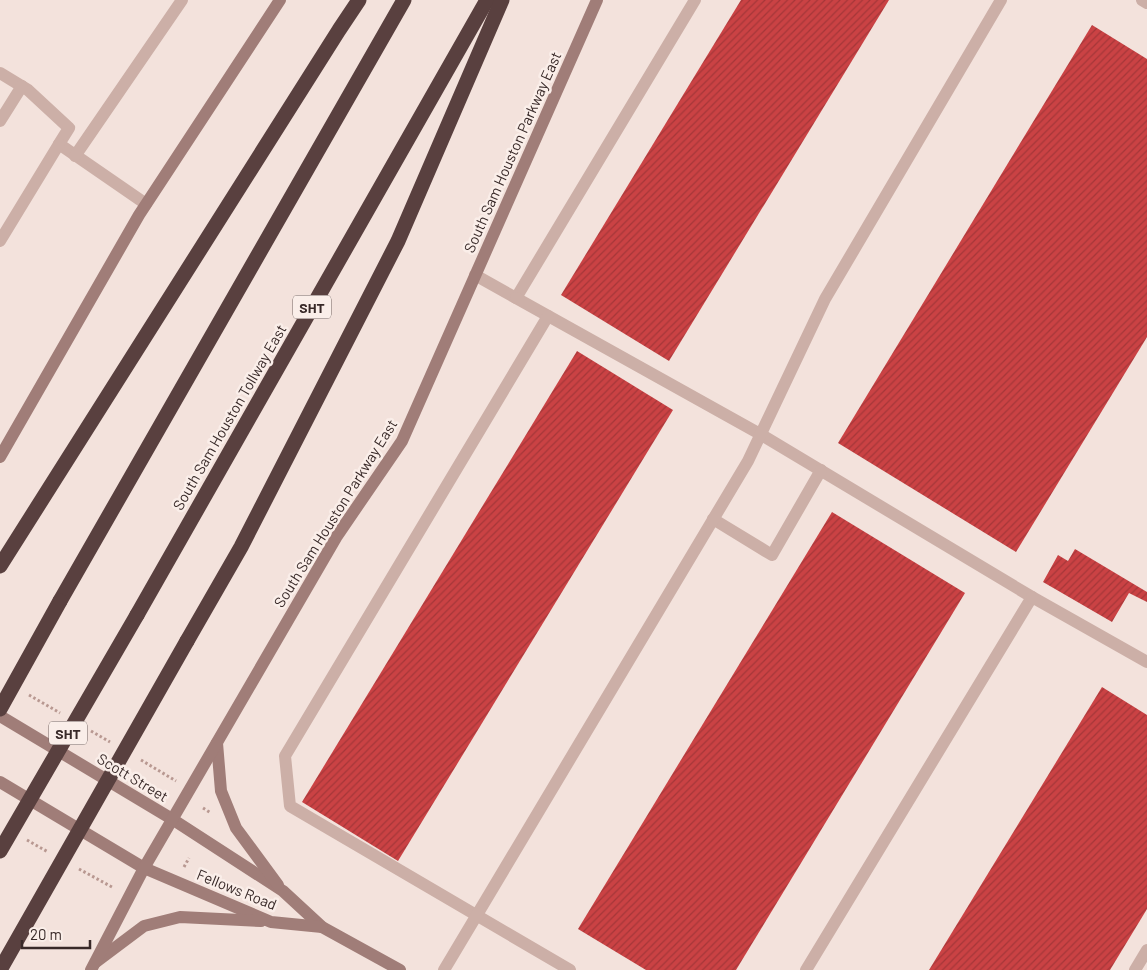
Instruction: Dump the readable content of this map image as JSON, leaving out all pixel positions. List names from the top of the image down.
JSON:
{
  "streets": {
    "highway": ["SHT", "South Sam Houston Tollway East"],
    "main road": ["South Sam Houston Parkway East", "Scott Street", "Fellows Road"]
  },
  "crossings": [
    ["South Sam Houston Parkway East", "Scott Street"],
    ["South Sam Houston Parkway East", "Fellows Road"],
    ["Scott Street", "Fellows Road"]
  ],
  "scale_bar": "20 m"
}
